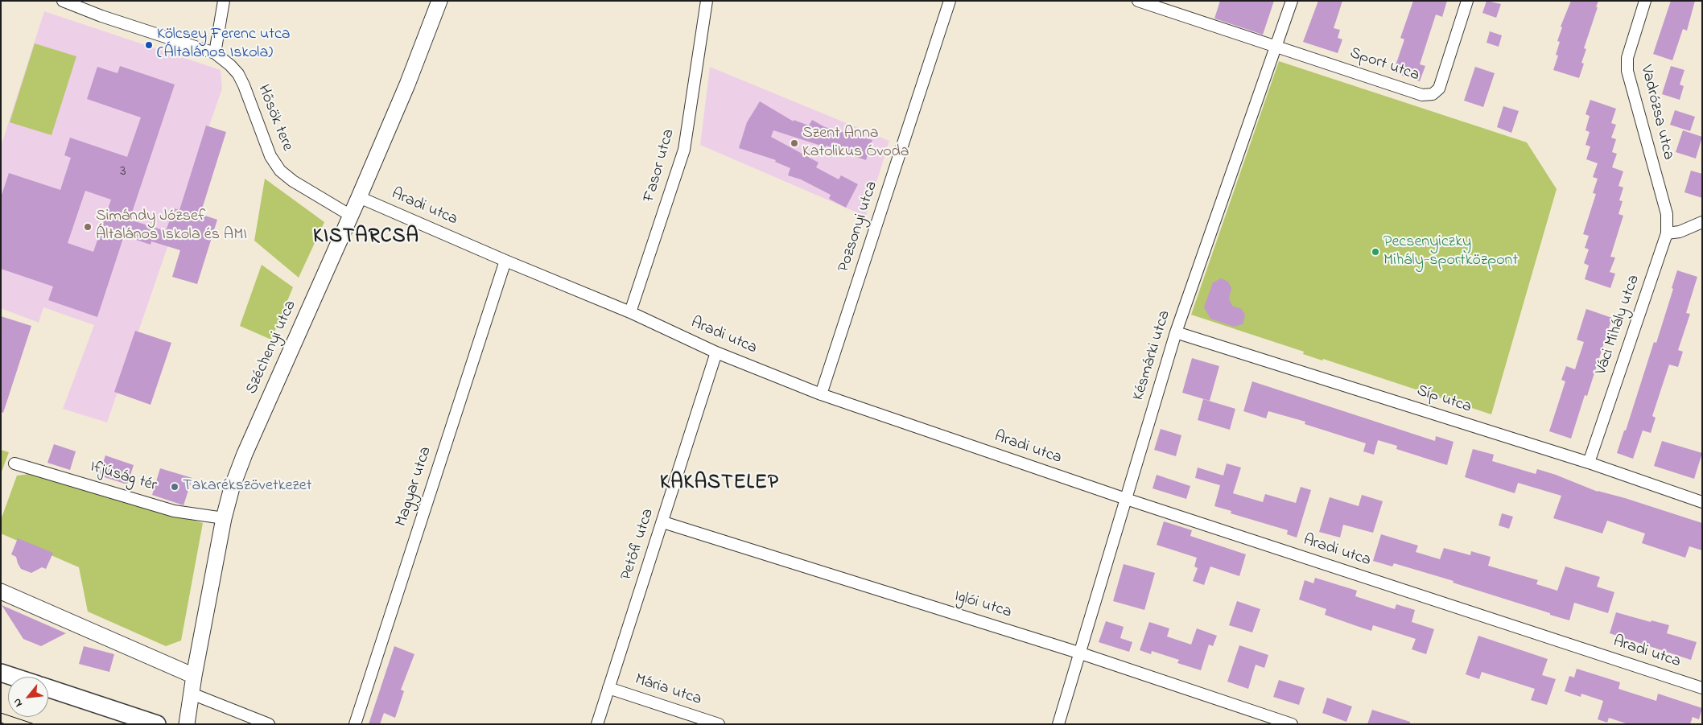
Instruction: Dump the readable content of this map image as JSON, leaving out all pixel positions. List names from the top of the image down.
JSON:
{
  "streets": {
    "main road": ["Széchenyi utca"],
    "street": [
      "Sport utca",
      "Vadrózsa utca",
      "Hősök tere",
      "Fasor utca",
      "Aradi utca",
      "Pozsonyi utca",
      "Váci Mihály utca",
      "Késmárki utca",
      "Síp utca",
      "Ifjúság tér",
      "Magyar utca",
      "Petőfi utca",
      "Iglói utca",
      "Mária utca"
    ]
  },
  "crossings": [
    ["Sport utca", "Késmárki utca"],
    ["Vadrózsa utca", "Váci Mihály utca"],
    ["Hősök tere", "Széchenyi utca"],
    ["Fasor utca", "Aradi utca"],
    ["Aradi utca", "Pozsonyi utca"],
    ["Aradi utca", "Széchenyi utca"],
    ["Aradi utca", "Késmárki utca"],
    ["Aradi utca", "Magyar utca"],
    ["Aradi utca", "Petőfi utca"],
    ["Váci Mihály utca", "Síp utca"],
    ["Széchenyi utca", "Ifjúság tér"],
    ["Késmárki utca", "Síp utca"],
    ["Késmárki utca", "Iglói utca"],
    ["Petőfi utca", "Iglói utca"],
    ["Petőfi utca", "Mária utca"]
  ],
  "districts": ["KISTARCSA", "KAKASTELEP"],
  "places": [
    "Kölcsey Ferenc utca (Általános Iskola)",
    "Szent Anna Katolikus Óvoda",
    "Simándy József Általános Iskola és AMI",
    "Pecsenyiczky Mihály-sportközpont",
    "Takarékszövetkezet"
  ],
  "house_numbers": ["3"],
  "north": "bottom left"
}
